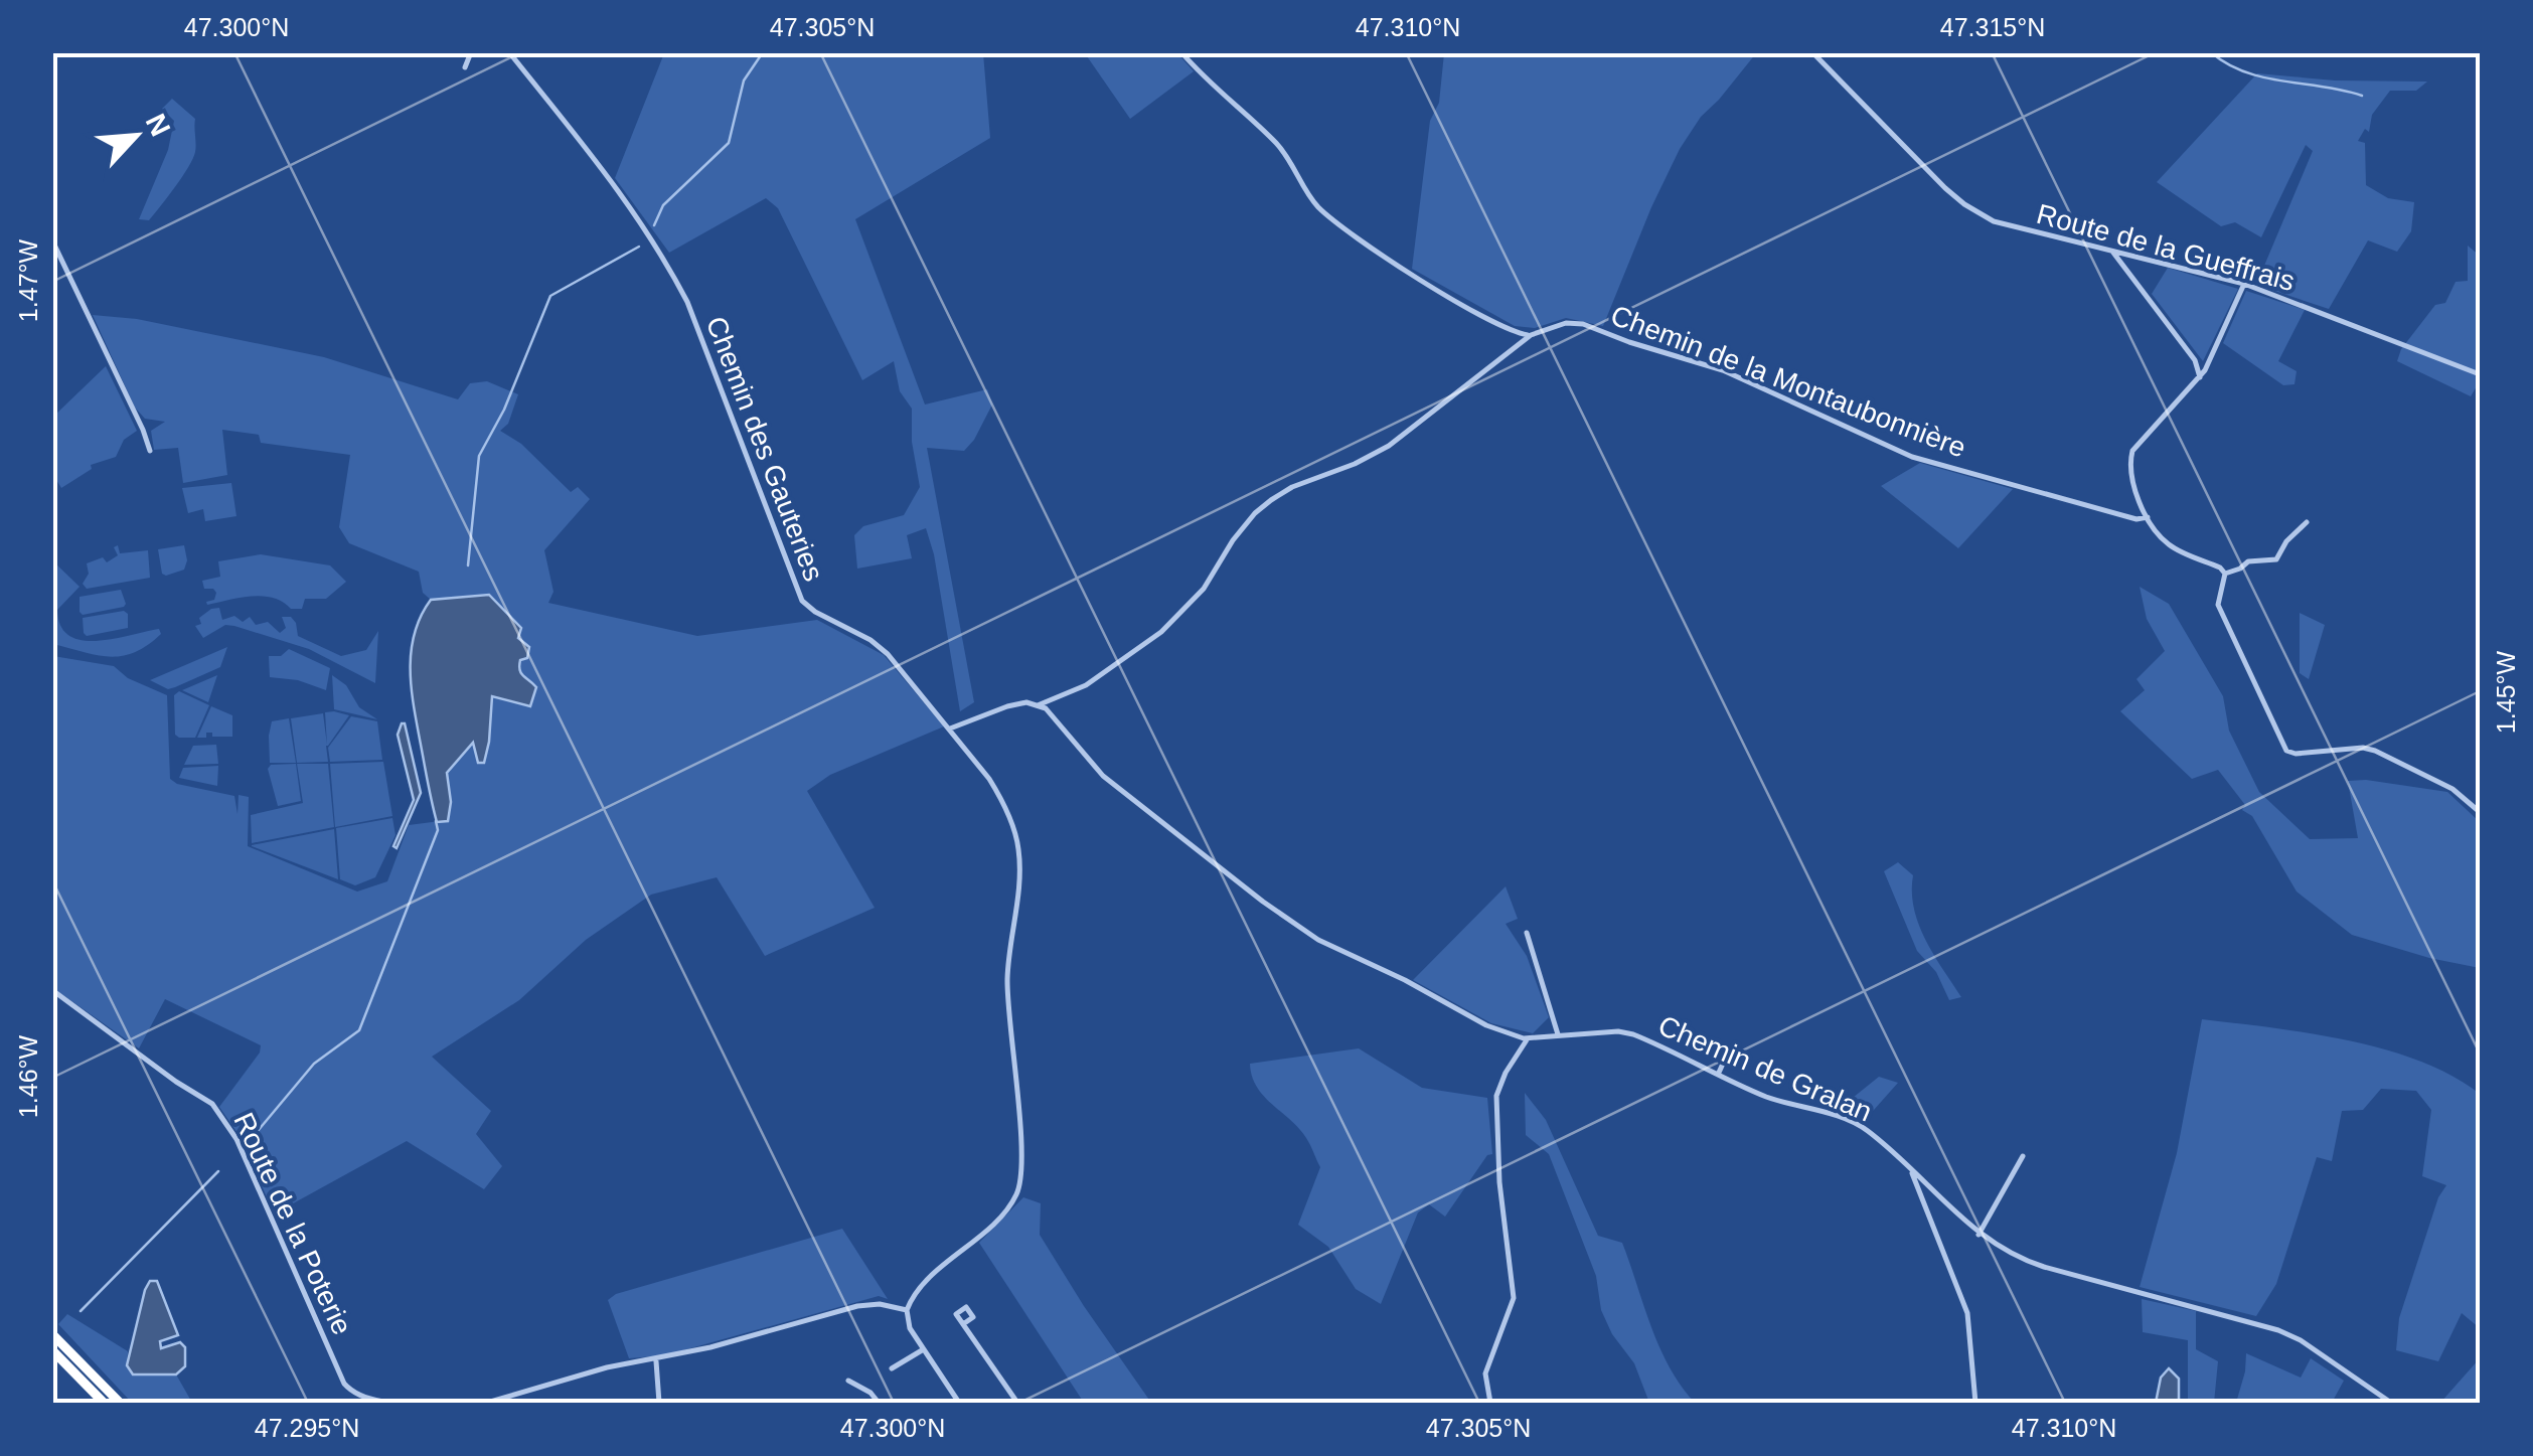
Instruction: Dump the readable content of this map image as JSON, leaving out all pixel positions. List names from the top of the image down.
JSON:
{
  "streets": {
    "street": [
      "Route de la Gueffrais",
      "Chemin de la Montaubonnière",
      "Chemin des Gauteries",
      "Chemin de Gralan",
      "Route de la Poterie"
    ]
  },
  "north": "top right",
  "coordinates": [
    "47.300°N",
    "47.305°N",
    "47.310°N",
    "47.315°N",
    "1.47°W",
    "1.45°W",
    "1.46°W",
    "47.295°N"
  ]
}
